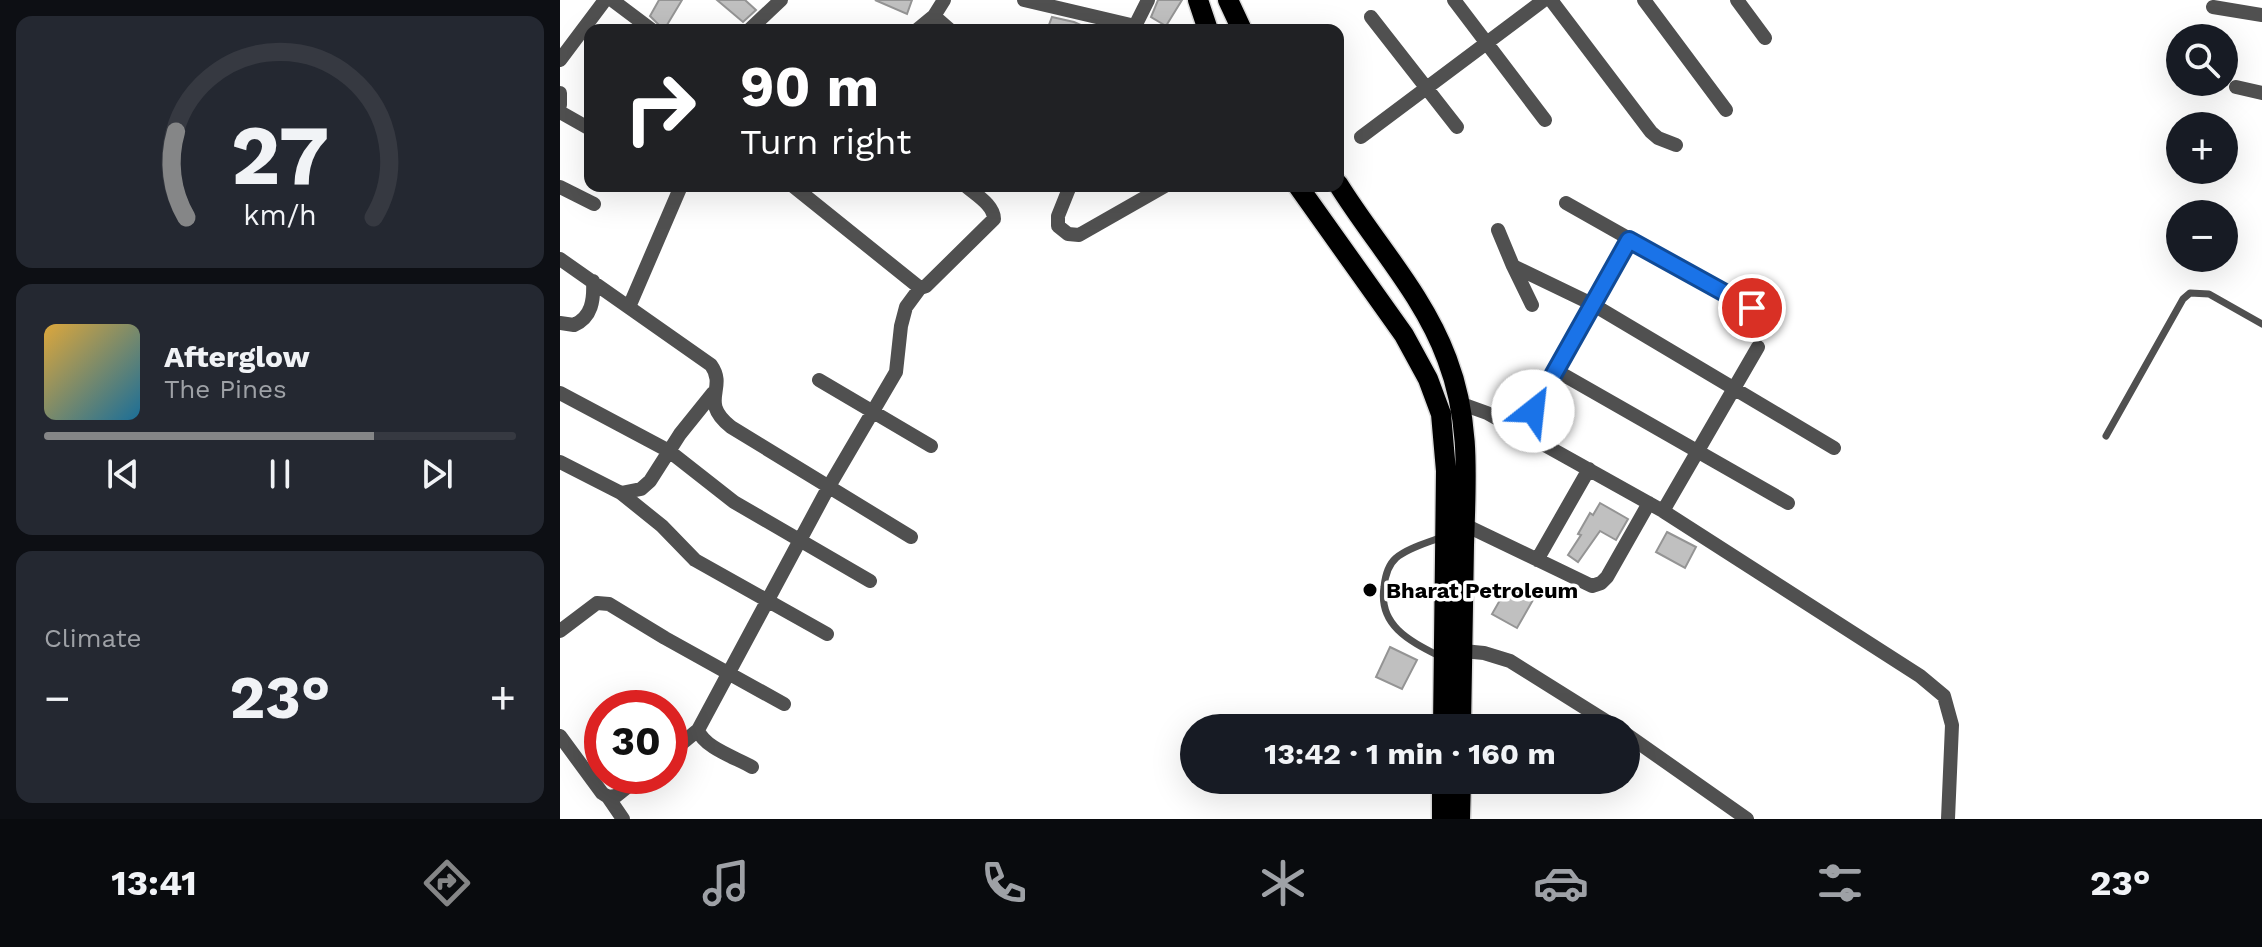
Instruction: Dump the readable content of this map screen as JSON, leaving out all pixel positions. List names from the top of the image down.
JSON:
{
  "places": ["Bharat Petroleum"],
  "page": {
    "map_buttons": ["+", "−"],
    "turn": ["90 m", "Turn right"],
    "song": ["Afterglow", "The Pines"],
    "tile": "Climate",
    "heat": ["−", "23°", "+"],
    "limit": "30",
    "trip": "13:42 · 1 min · 160 m",
    "tabs": ["13:41", "23°"],
    "gauge": ["27", "km/h"]
  }
}
